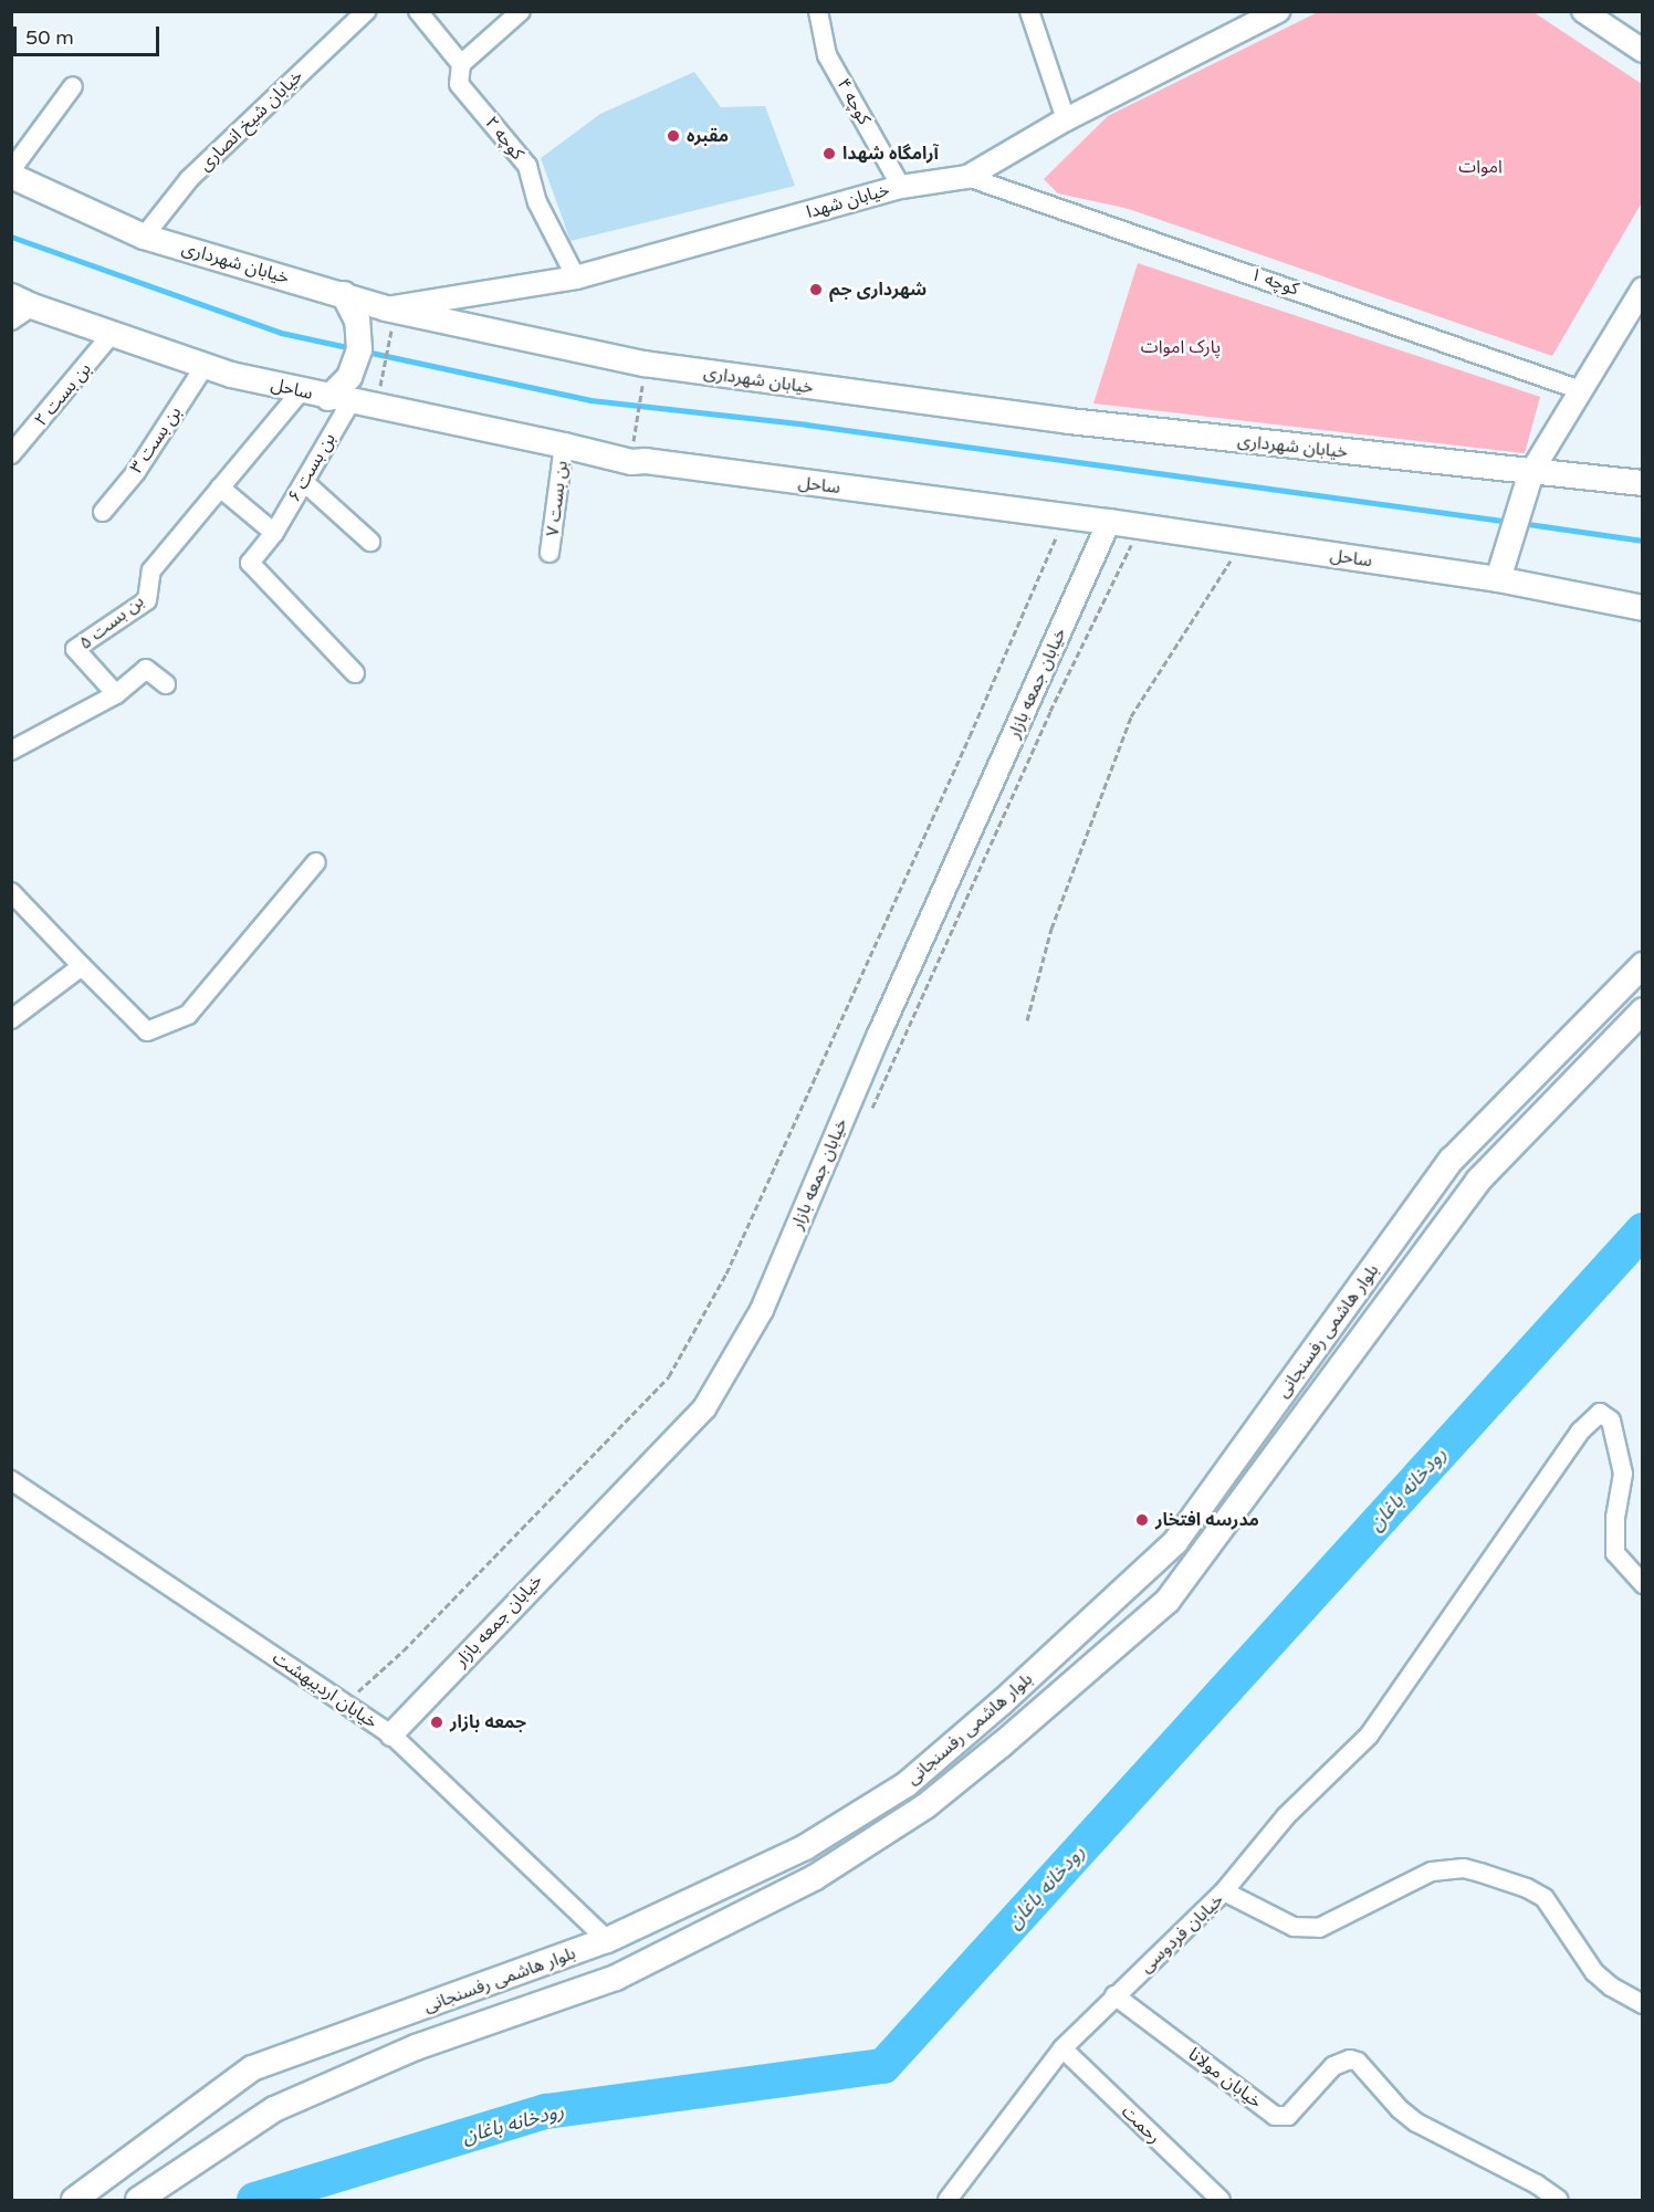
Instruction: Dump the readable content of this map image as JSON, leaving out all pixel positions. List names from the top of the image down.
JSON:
{
  "streets": {
    "main road": ["خیابان شهرداری", "ساحل", "بلوار هاشمی رفسنجانی"],
    "street": [
      "کوچه ۴",
      "خیابان شیخ انصاری",
      "کوچه ۲",
      "خیابان شهدا",
      "کوچه ۱",
      "بن بست ۲",
      "بن بست ۳",
      "بن بست ۶",
      "بن بست ۷",
      "بن بست ۵",
      "خیابان جمعه بازار",
      "خیابان اردیبهشت",
      "خیابان فردوسی",
      "خیابان مولانا",
      "رحمت"
    ]
  },
  "crossings": [
    ["کوچه ۴", "خیابان شهدا"],
    ["خیابان شیخ انصاری", "خیابان شهرداری"],
    ["کوچه ۲", "خیابان شهدا"],
    ["خیابان شهدا", "خیابان شهرداری"],
    ["خیابان شهدا", "کوچه ۱"],
    ["ساحل", "بن بست ۲"],
    ["ساحل", "بن بست ۳"],
    ["ساحل", "بن بست ۶"],
    ["ساحل", "بن بست ۷"],
    ["ساحل", "بن بست ۵"],
    ["ساحل", "خیابان جمعه بازار"],
    ["خیابان جمعه بازار", "خیابان اردیبهشت"],
    ["بلوار هاشمی رفسنجانی", "خیابان اردیبهشت"],
    ["خیابان فردوسی", "خیابان مولانا"],
    ["خیابان فردوسی", "رحمت"]
  ],
  "water": ["رودخانه باغان"],
  "parks": ["اموات", "پارک اموات"],
  "places": [
    "مقبره",
    "آرامگاه شهدا",
    "شهرداری جم",
    "مدرسه افتخار",
    "جمعه بازار"
  ],
  "scale_bar": "50 m"
}
